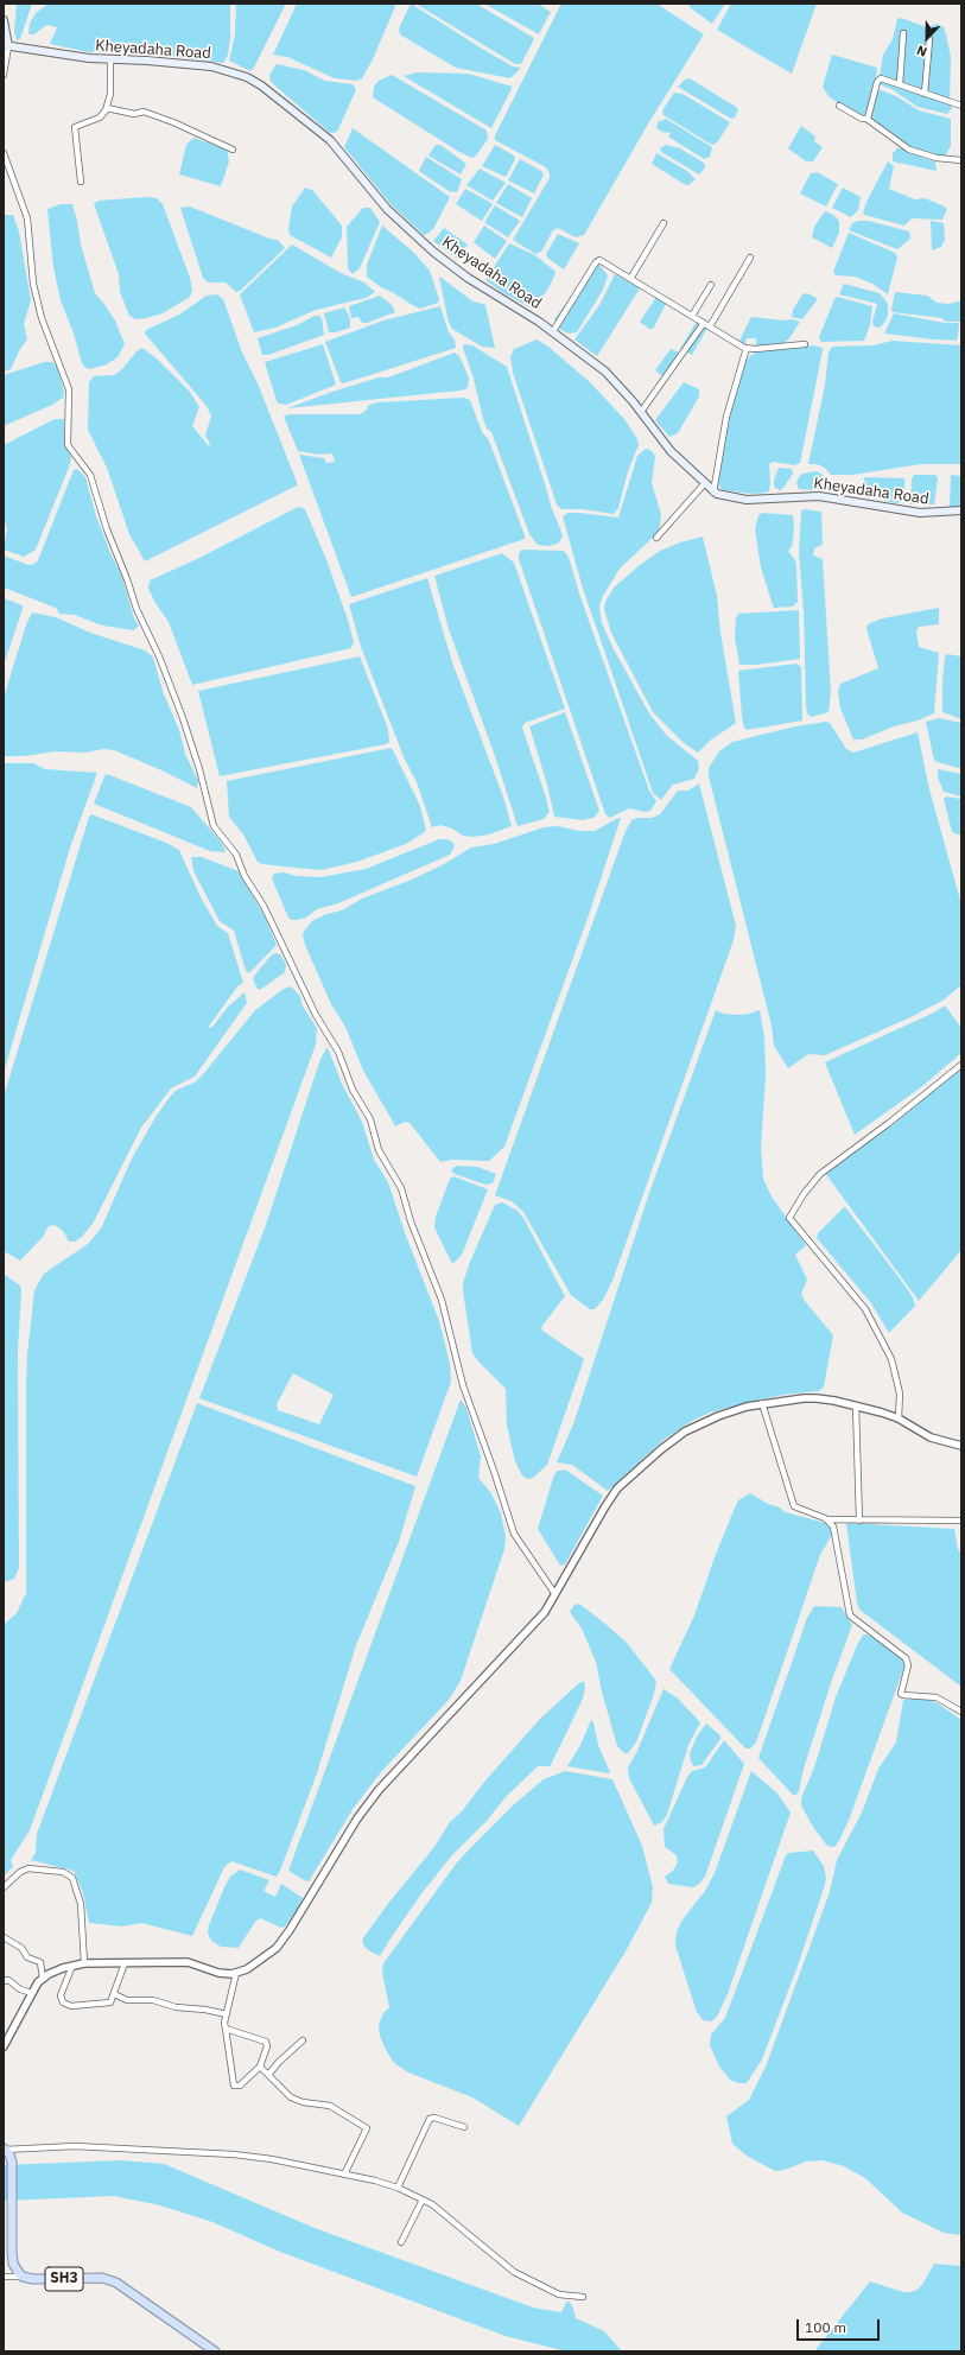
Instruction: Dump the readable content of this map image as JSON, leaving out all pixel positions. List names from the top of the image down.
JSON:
{
  "streets": {
    "main road": ["Kheyadaha Road", "SH3"]
  },
  "scale_bar": "100 m",
  "north": "bottom"
}
